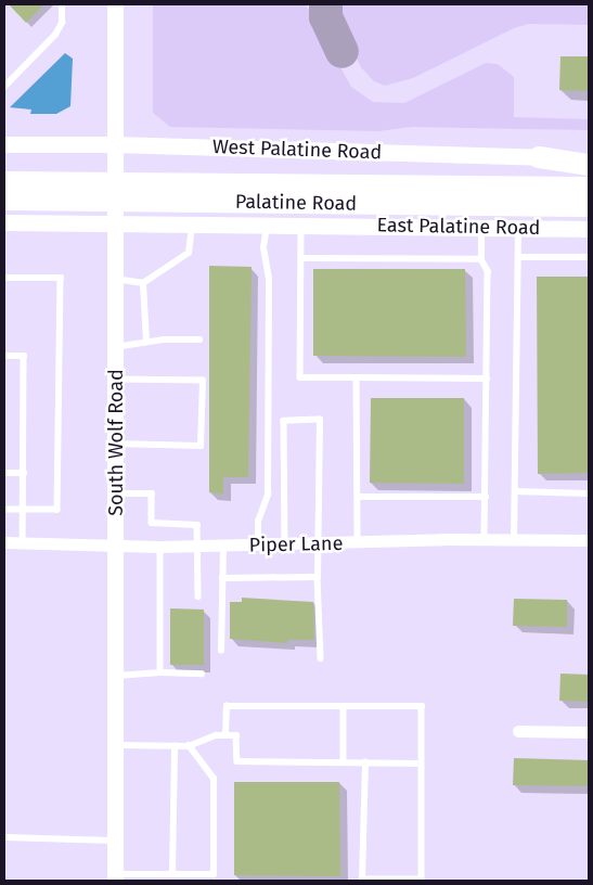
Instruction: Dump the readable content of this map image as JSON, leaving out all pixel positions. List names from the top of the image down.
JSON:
{
  "streets": {
    "highway": ["Palatine Road"],
    "street": [
      "West Palatine Road",
      "East Palatine Road",
      "South Wolf Road",
      "Piper Lane"
    ]
  },
  "crossings": [
    ["West Palatine Road", "South Wolf Road"],
    ["East Palatine Road", "South Wolf Road"],
    ["South Wolf Road", "Piper Lane"]
  ]
}
